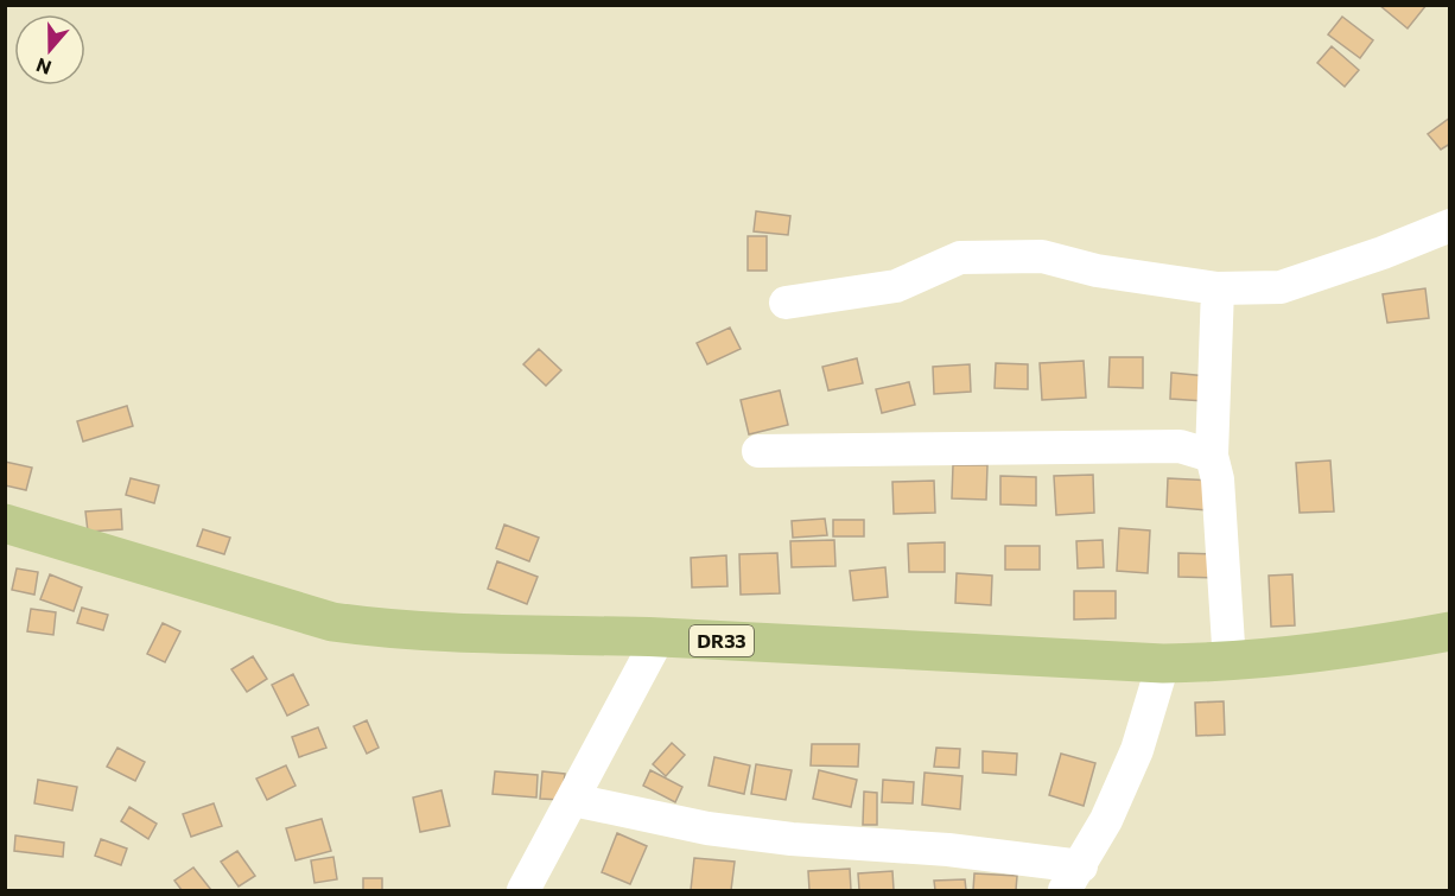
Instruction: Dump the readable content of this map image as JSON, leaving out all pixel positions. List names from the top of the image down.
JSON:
{
  "streets": {
    "main road": ["DR33"]
  },
  "north": "bottom"
}
